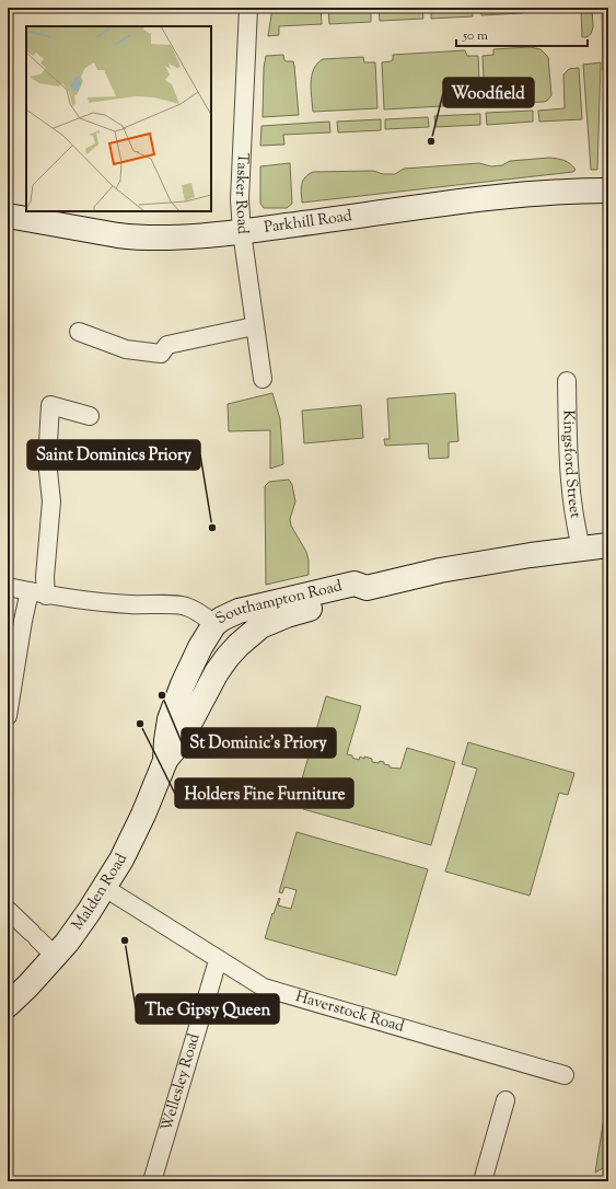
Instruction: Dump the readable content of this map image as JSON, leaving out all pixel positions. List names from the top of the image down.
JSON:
{
  "streets": {
    "main road": ["Parkhill Road", "Southampton Road", "Malden Road"],
    "street": [
      "Tasker Road",
      "Kingsford Street",
      "Haverstock Road",
      "Wellesley Road"
    ]
  },
  "crossings": [
    ["Tasker Road", "Parkhill Road"],
    ["Kingsford Street", "Southampton Road"],
    ["Southampton Road", "Malden Road"],
    ["Malden Road", "Haverstock Road"],
    ["Haverstock Road", "Wellesley Road"]
  ],
  "places": [
    "Woodfield",
    "Saint Dominics Priory",
    "St Dominic's Priory",
    "Holders Fine Furniture",
    "The Gipsy Queen"
  ],
  "scale_bar": "50 m"
}
